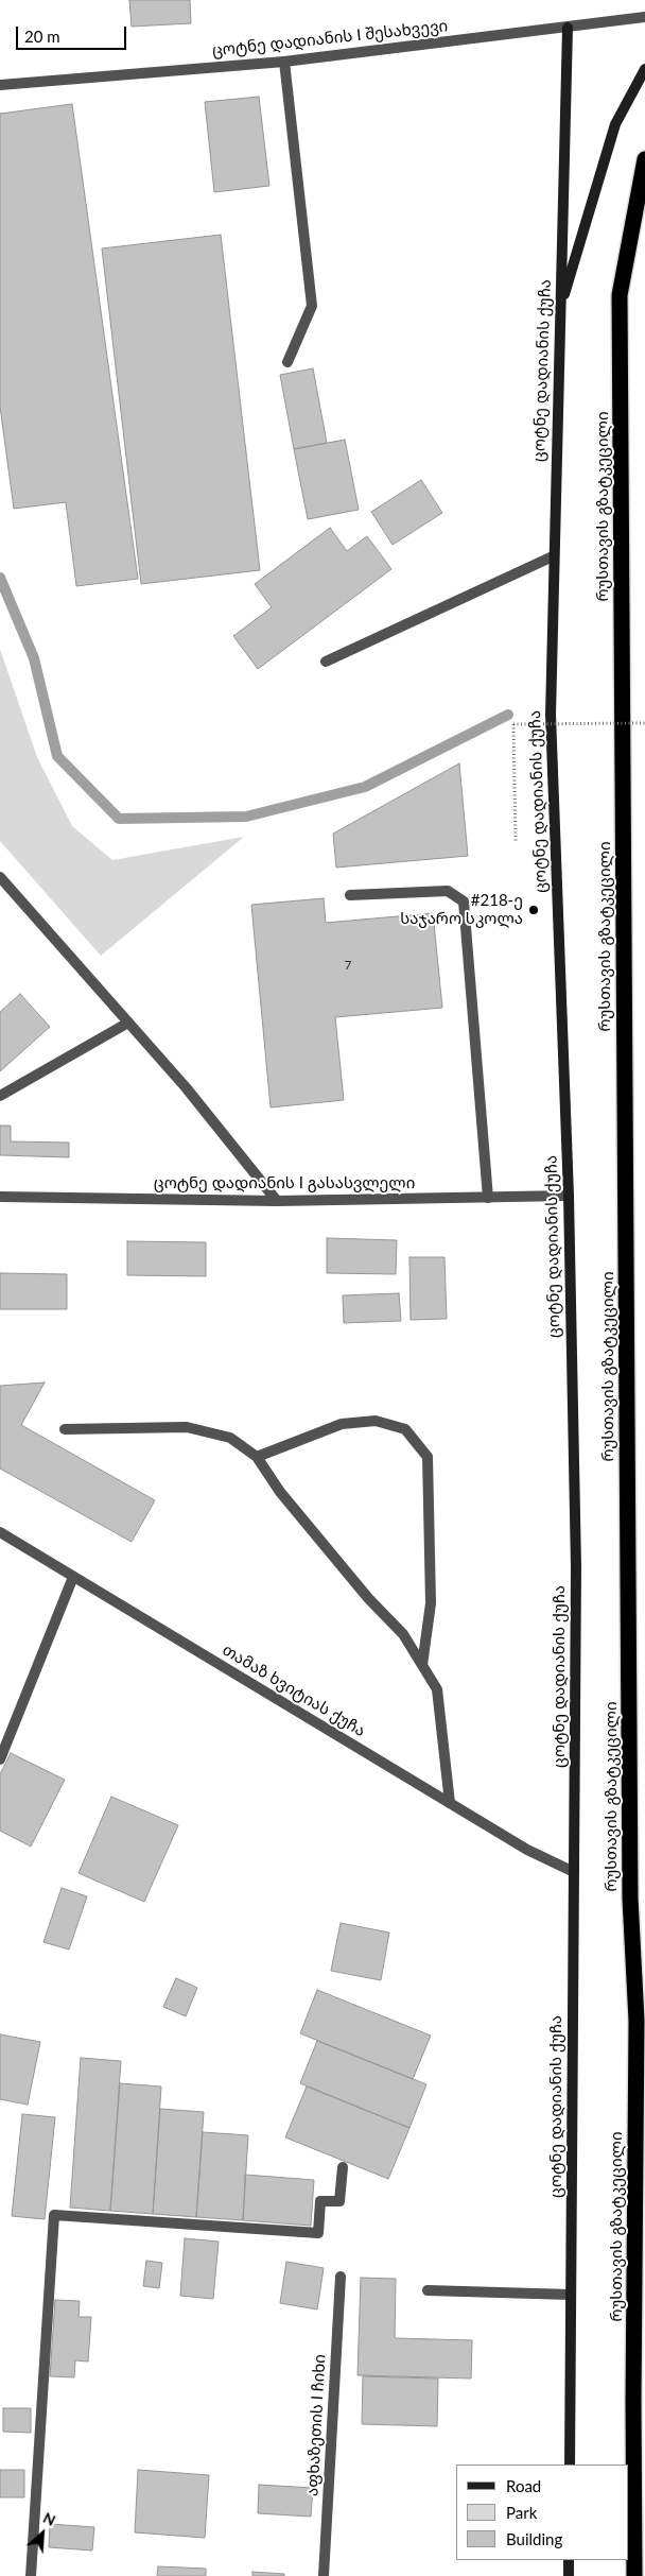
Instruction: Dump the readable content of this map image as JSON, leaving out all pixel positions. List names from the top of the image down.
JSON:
{
  "streets": {
    "highway": ["რუსთავის გზატკეცილი"],
    "street": [
      "ცოტნე დადიანის I შესახვევი",
      "ცოტნე დადიანის ქუჩა",
      "ცოტნე დადიანის I გასასვლელი",
      "თამაზ ხვიტიას ქუჩა",
      "აფხაზეთის I ჩიხი"
    ]
  },
  "crossings": [
    ["ცოტნე დადიანის I შესახვევი", "ცოტნე დადიანის ქუჩა"],
    ["ცოტნე დადიანის ქუჩა", "ცოტნე დადიანის I გასასვლელი"],
    ["ცოტნე დადიანის ქუჩა", "თამაზ ხვიტიას ქუჩა"]
  ],
  "places": ["#218-ე საჯარო სკოლა"],
  "house_numbers": ["7"],
  "legend": ["Road", "Park", "Building"],
  "scale_bar": "20 m",
  "north": "top right"
}
